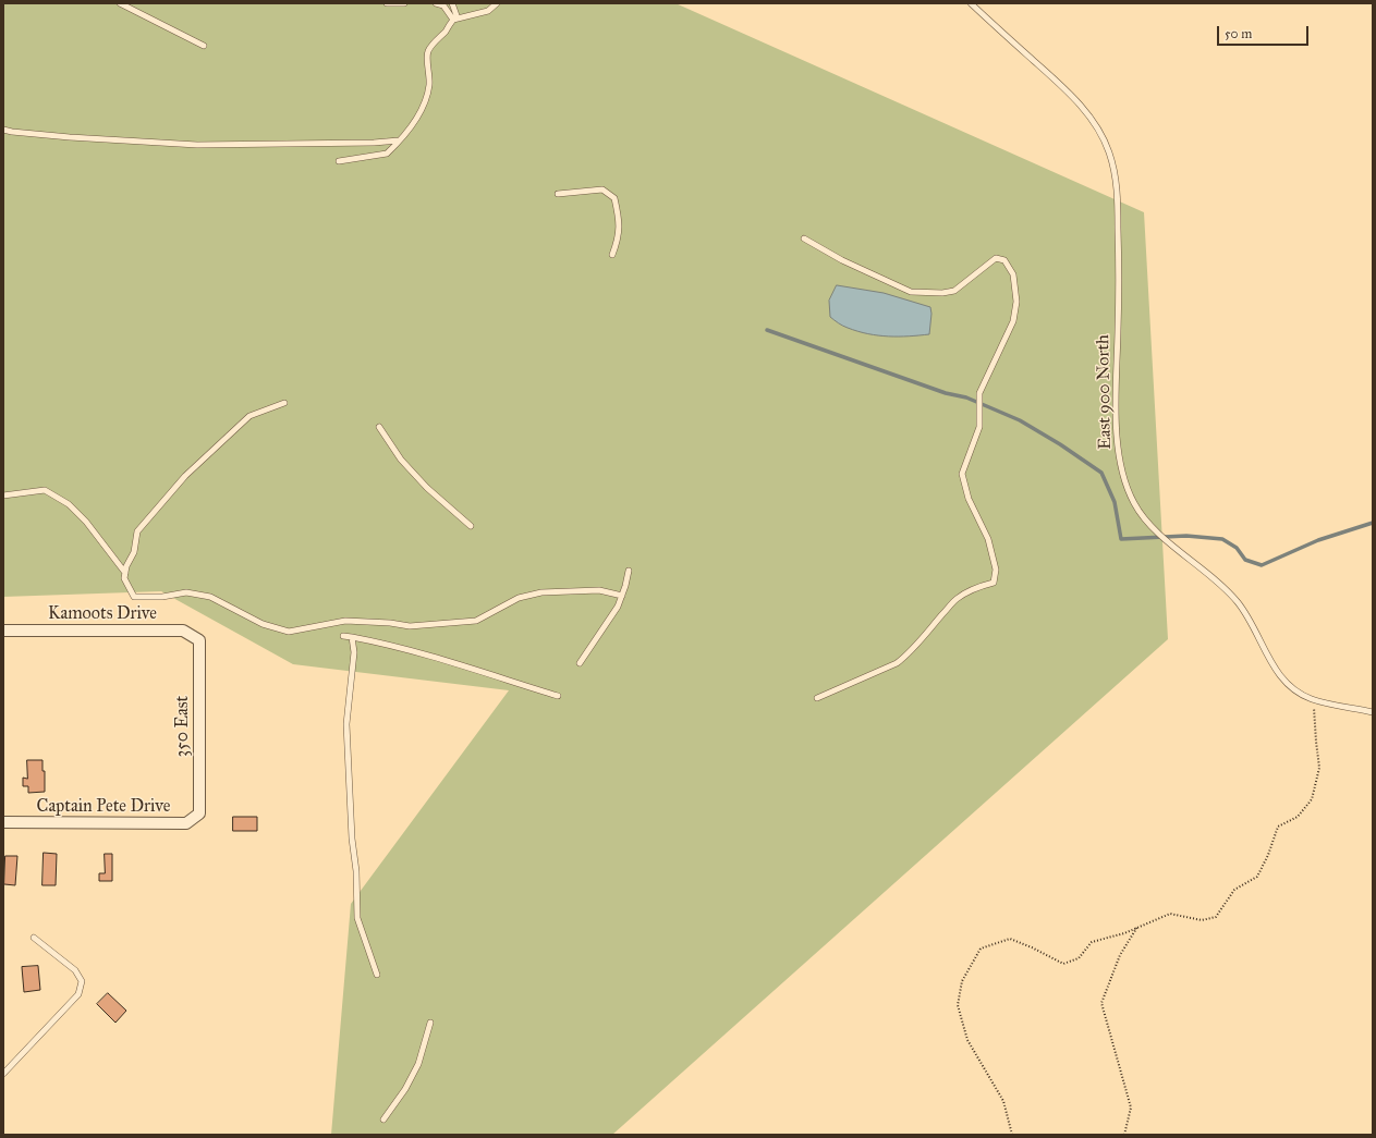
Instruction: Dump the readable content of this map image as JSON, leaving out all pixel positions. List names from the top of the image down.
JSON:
{
  "streets": {
    "street": ["Kamoots Drive", "350 East", "Captain Pete Drive"],
    "lane": ["East 900 North"]
  },
  "crossings": [
    ["Kamoots Drive", "350 East"],
    ["350 East", "Captain Pete Drive"]
  ],
  "scale_bar": "50 m"
}
